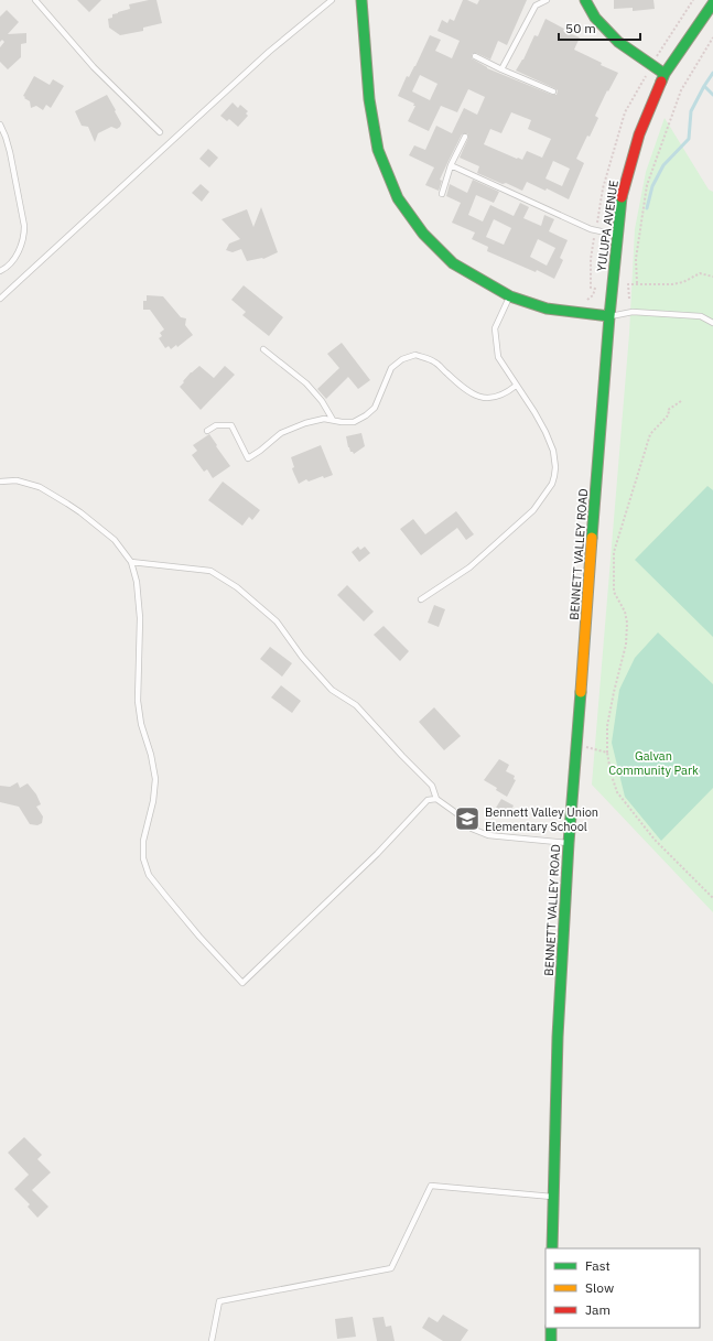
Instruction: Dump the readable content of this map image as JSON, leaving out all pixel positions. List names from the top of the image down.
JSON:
{
  "streets": {
    "street": ["YULUPA AVENUE", "BENNETT VALLEY ROAD"]
  },
  "crossings": [
    ["YULUPA AVENUE", "BENNETT VALLEY ROAD"]
  ],
  "parks": ["Galvan Community Park"],
  "places": {
    "school or university": ["Bennett Valley Union Elementary School"]
  },
  "legend": ["Fast", "Slow", "Jam"],
  "scale_bar": "50 m"
}
